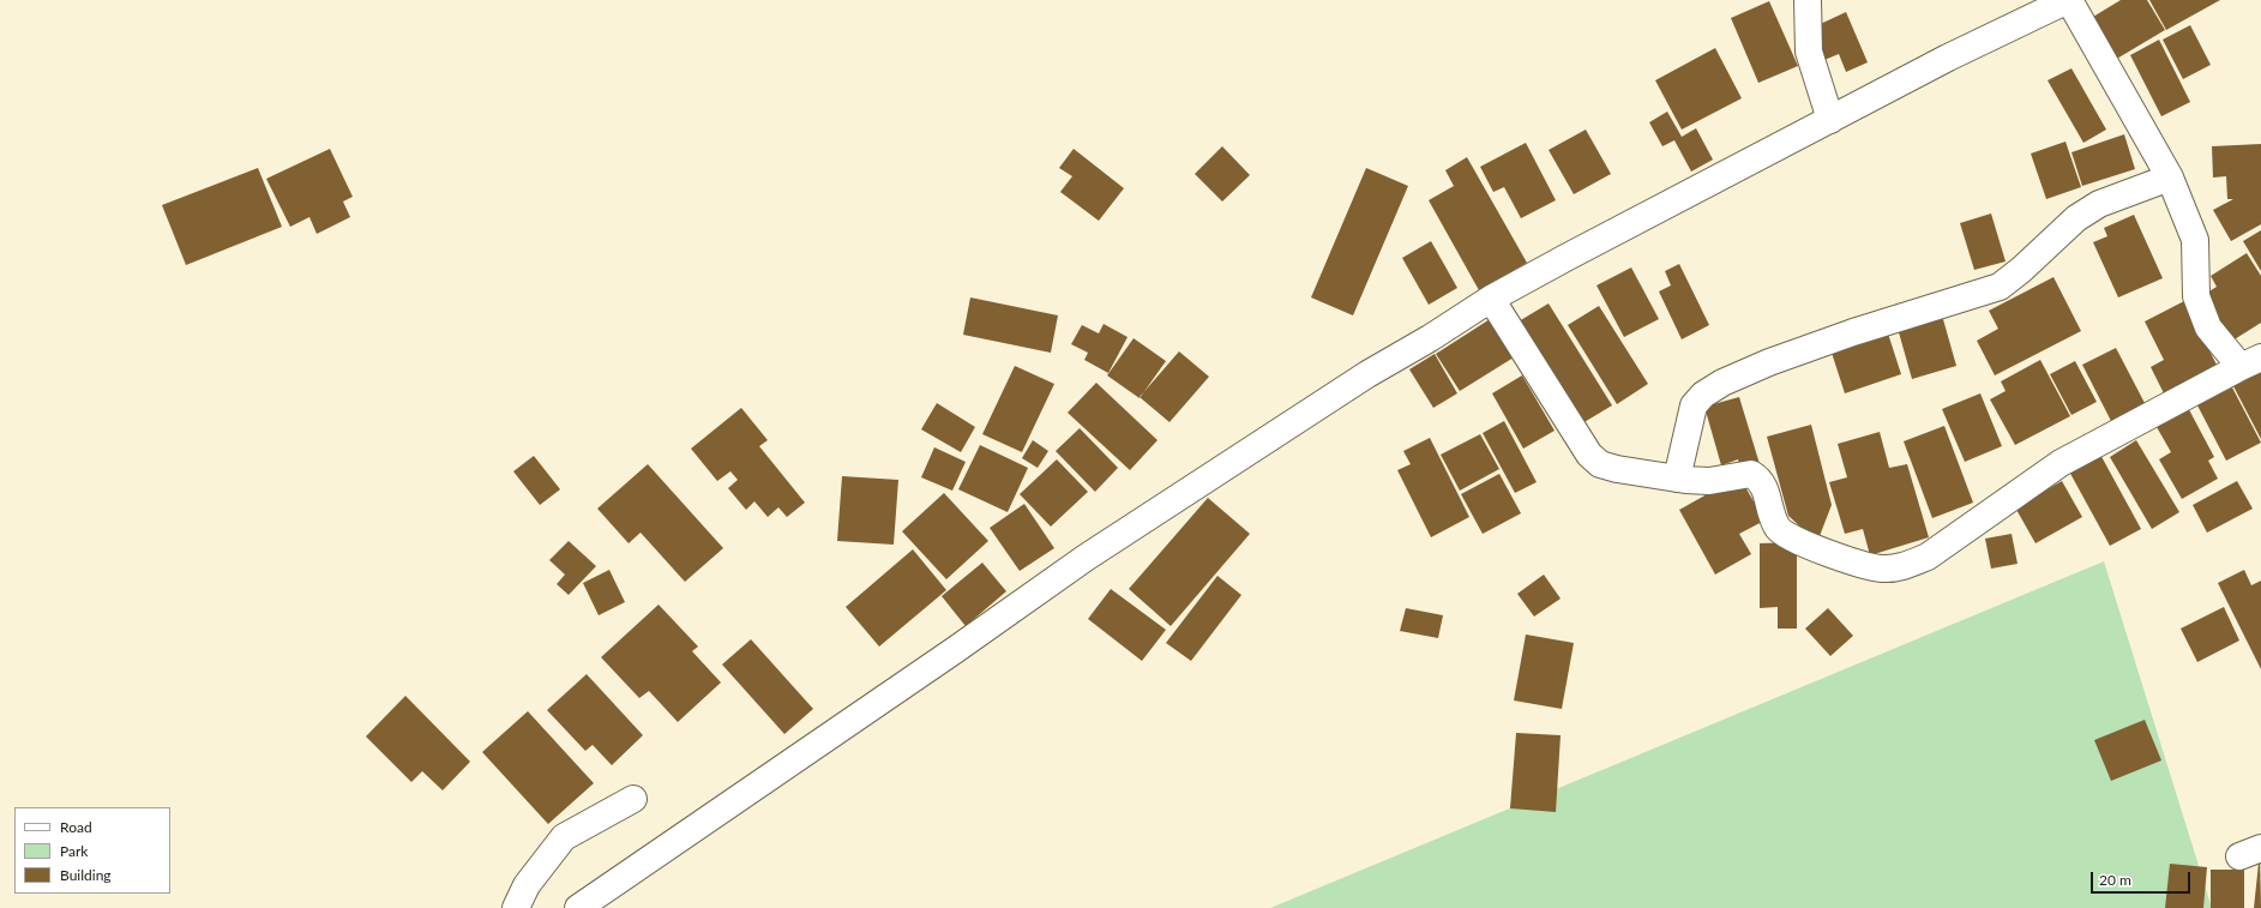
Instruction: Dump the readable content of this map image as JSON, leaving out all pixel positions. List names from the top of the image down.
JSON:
{
  "legend": ["Road", "Park", "Building"],
  "scale_bar": "20 m"
}
